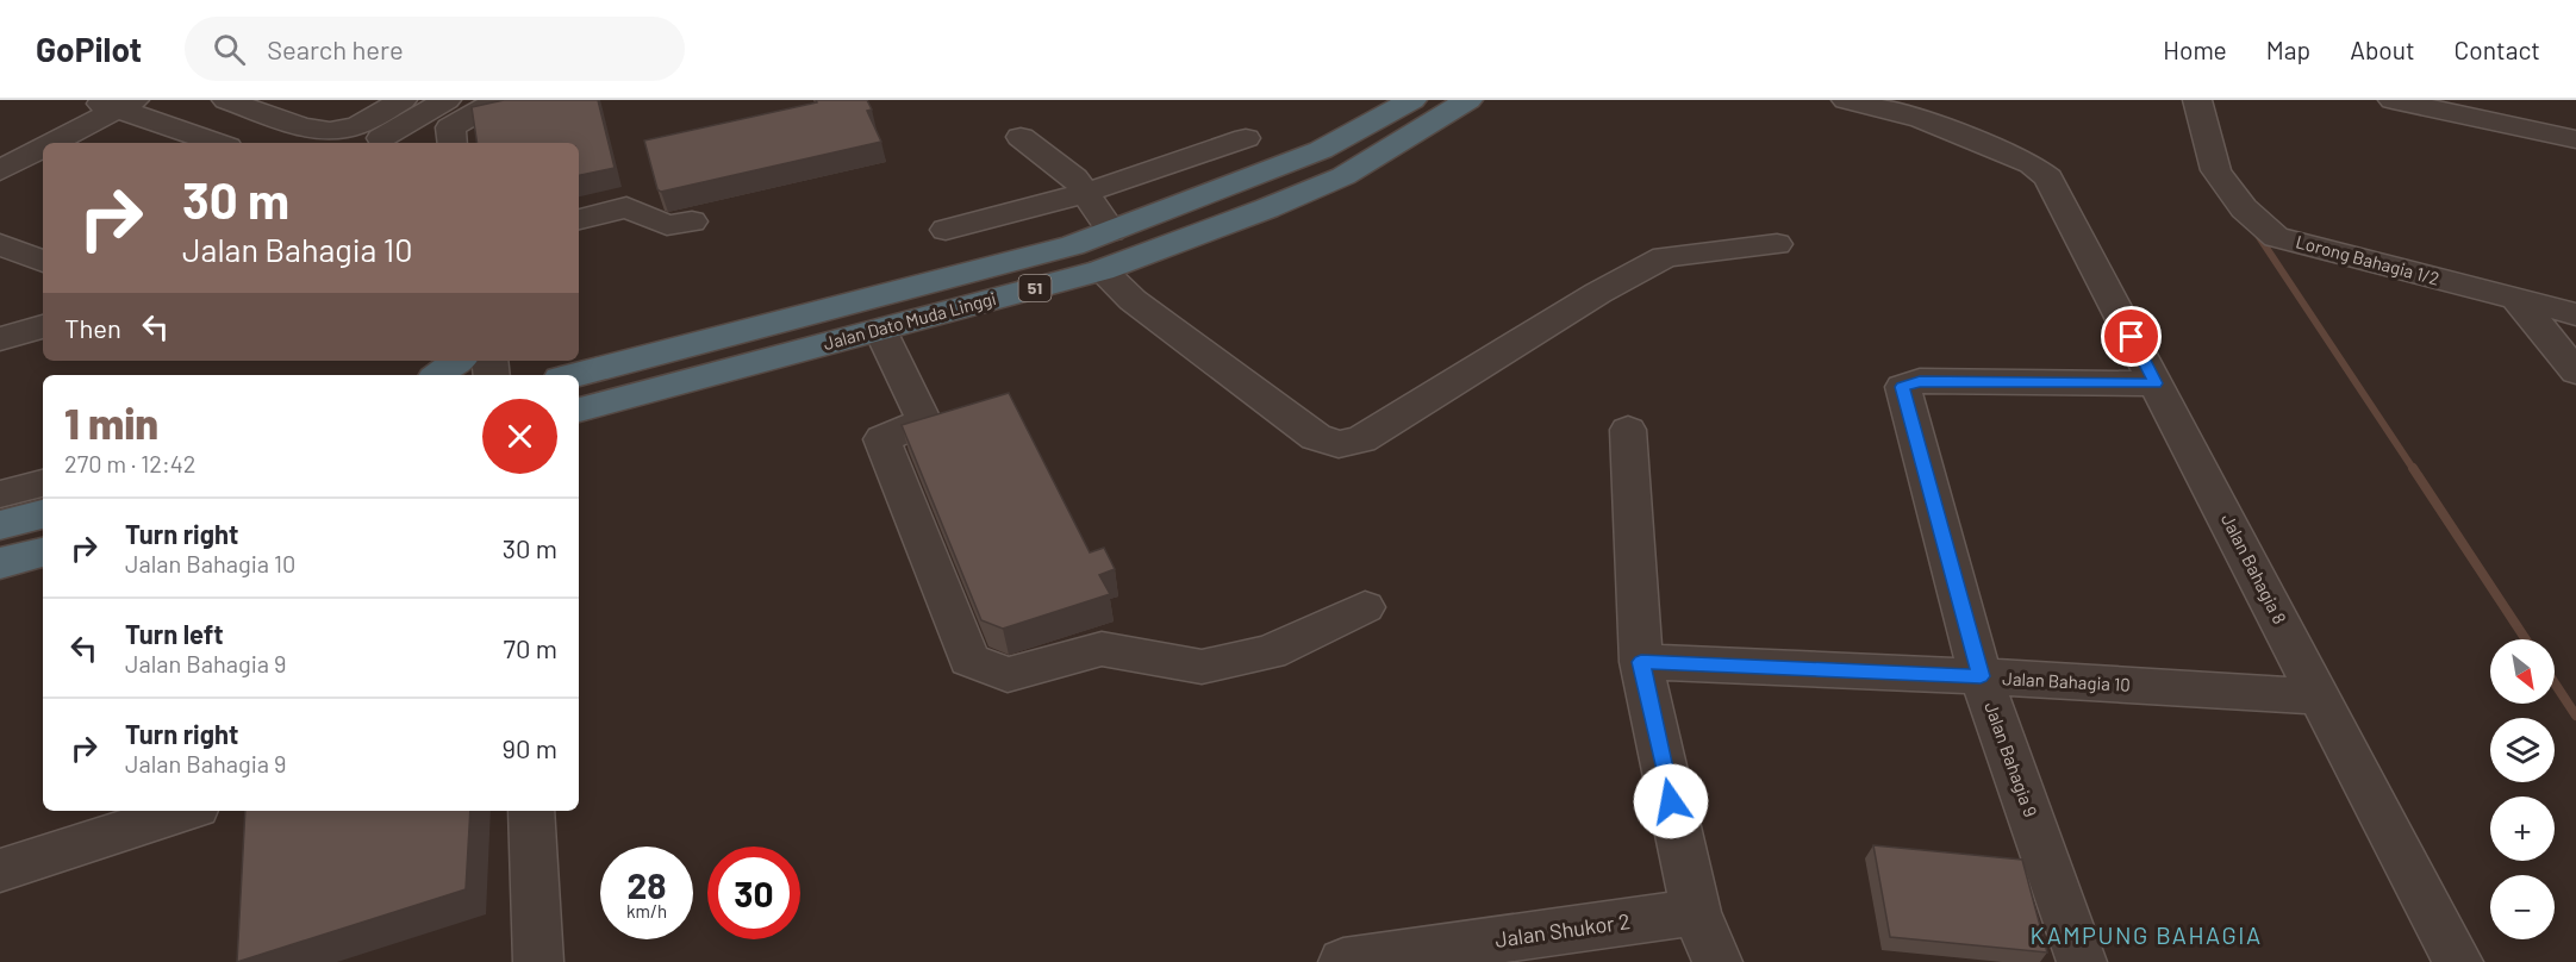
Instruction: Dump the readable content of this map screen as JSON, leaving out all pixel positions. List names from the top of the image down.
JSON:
{
  "streets": {
    "highway": ["51", "Jalan Dato Muda Linggi"],
    "street": [
      "Lorong Bahagia 1/2",
      "Jalan Bahagia 8",
      "Jalan Bahagia 10",
      "Jalan Bahagia 9",
      "Jalan Shukor 2"
    ]
  },
  "crossings": [
    ["Jalan Bahagia 8", "Jalan Bahagia 10"],
    ["Jalan Bahagia 8", "Jalan Bahagia 9"],
    ["Jalan Bahagia 10", "Jalan Bahagia 9"]
  ],
  "districts": ["KAMPUNG BAHAGIA"],
  "north": "bottom right",
  "page": {
    "header": "GoPilot",
    "search": "Search here",
    "nav": [
      "Home",
      "Map",
      "About",
      "Contact"
    ],
    "turn": ["30 m", "Jalan Bahagia 10"],
    "then": "Then",
    "heading": ["1 min", "270 m · 12:42"],
    "list": [
      {
        "name": "Turn right",
        "note": "Jalan Bahagia 10",
        "value": "30 m"
      },
      {
        "name": "Turn left",
        "note": "Jalan Bahagia 9",
        "value": "70 m"
      },
      {
        "name": "Turn right",
        "note": "Jalan Bahagia 9",
        "value": "90 m"
      }
    ],
    "map_buttons": ["+", "−"],
    "speed": "28 km/h",
    "limit": "30"
  }
}
